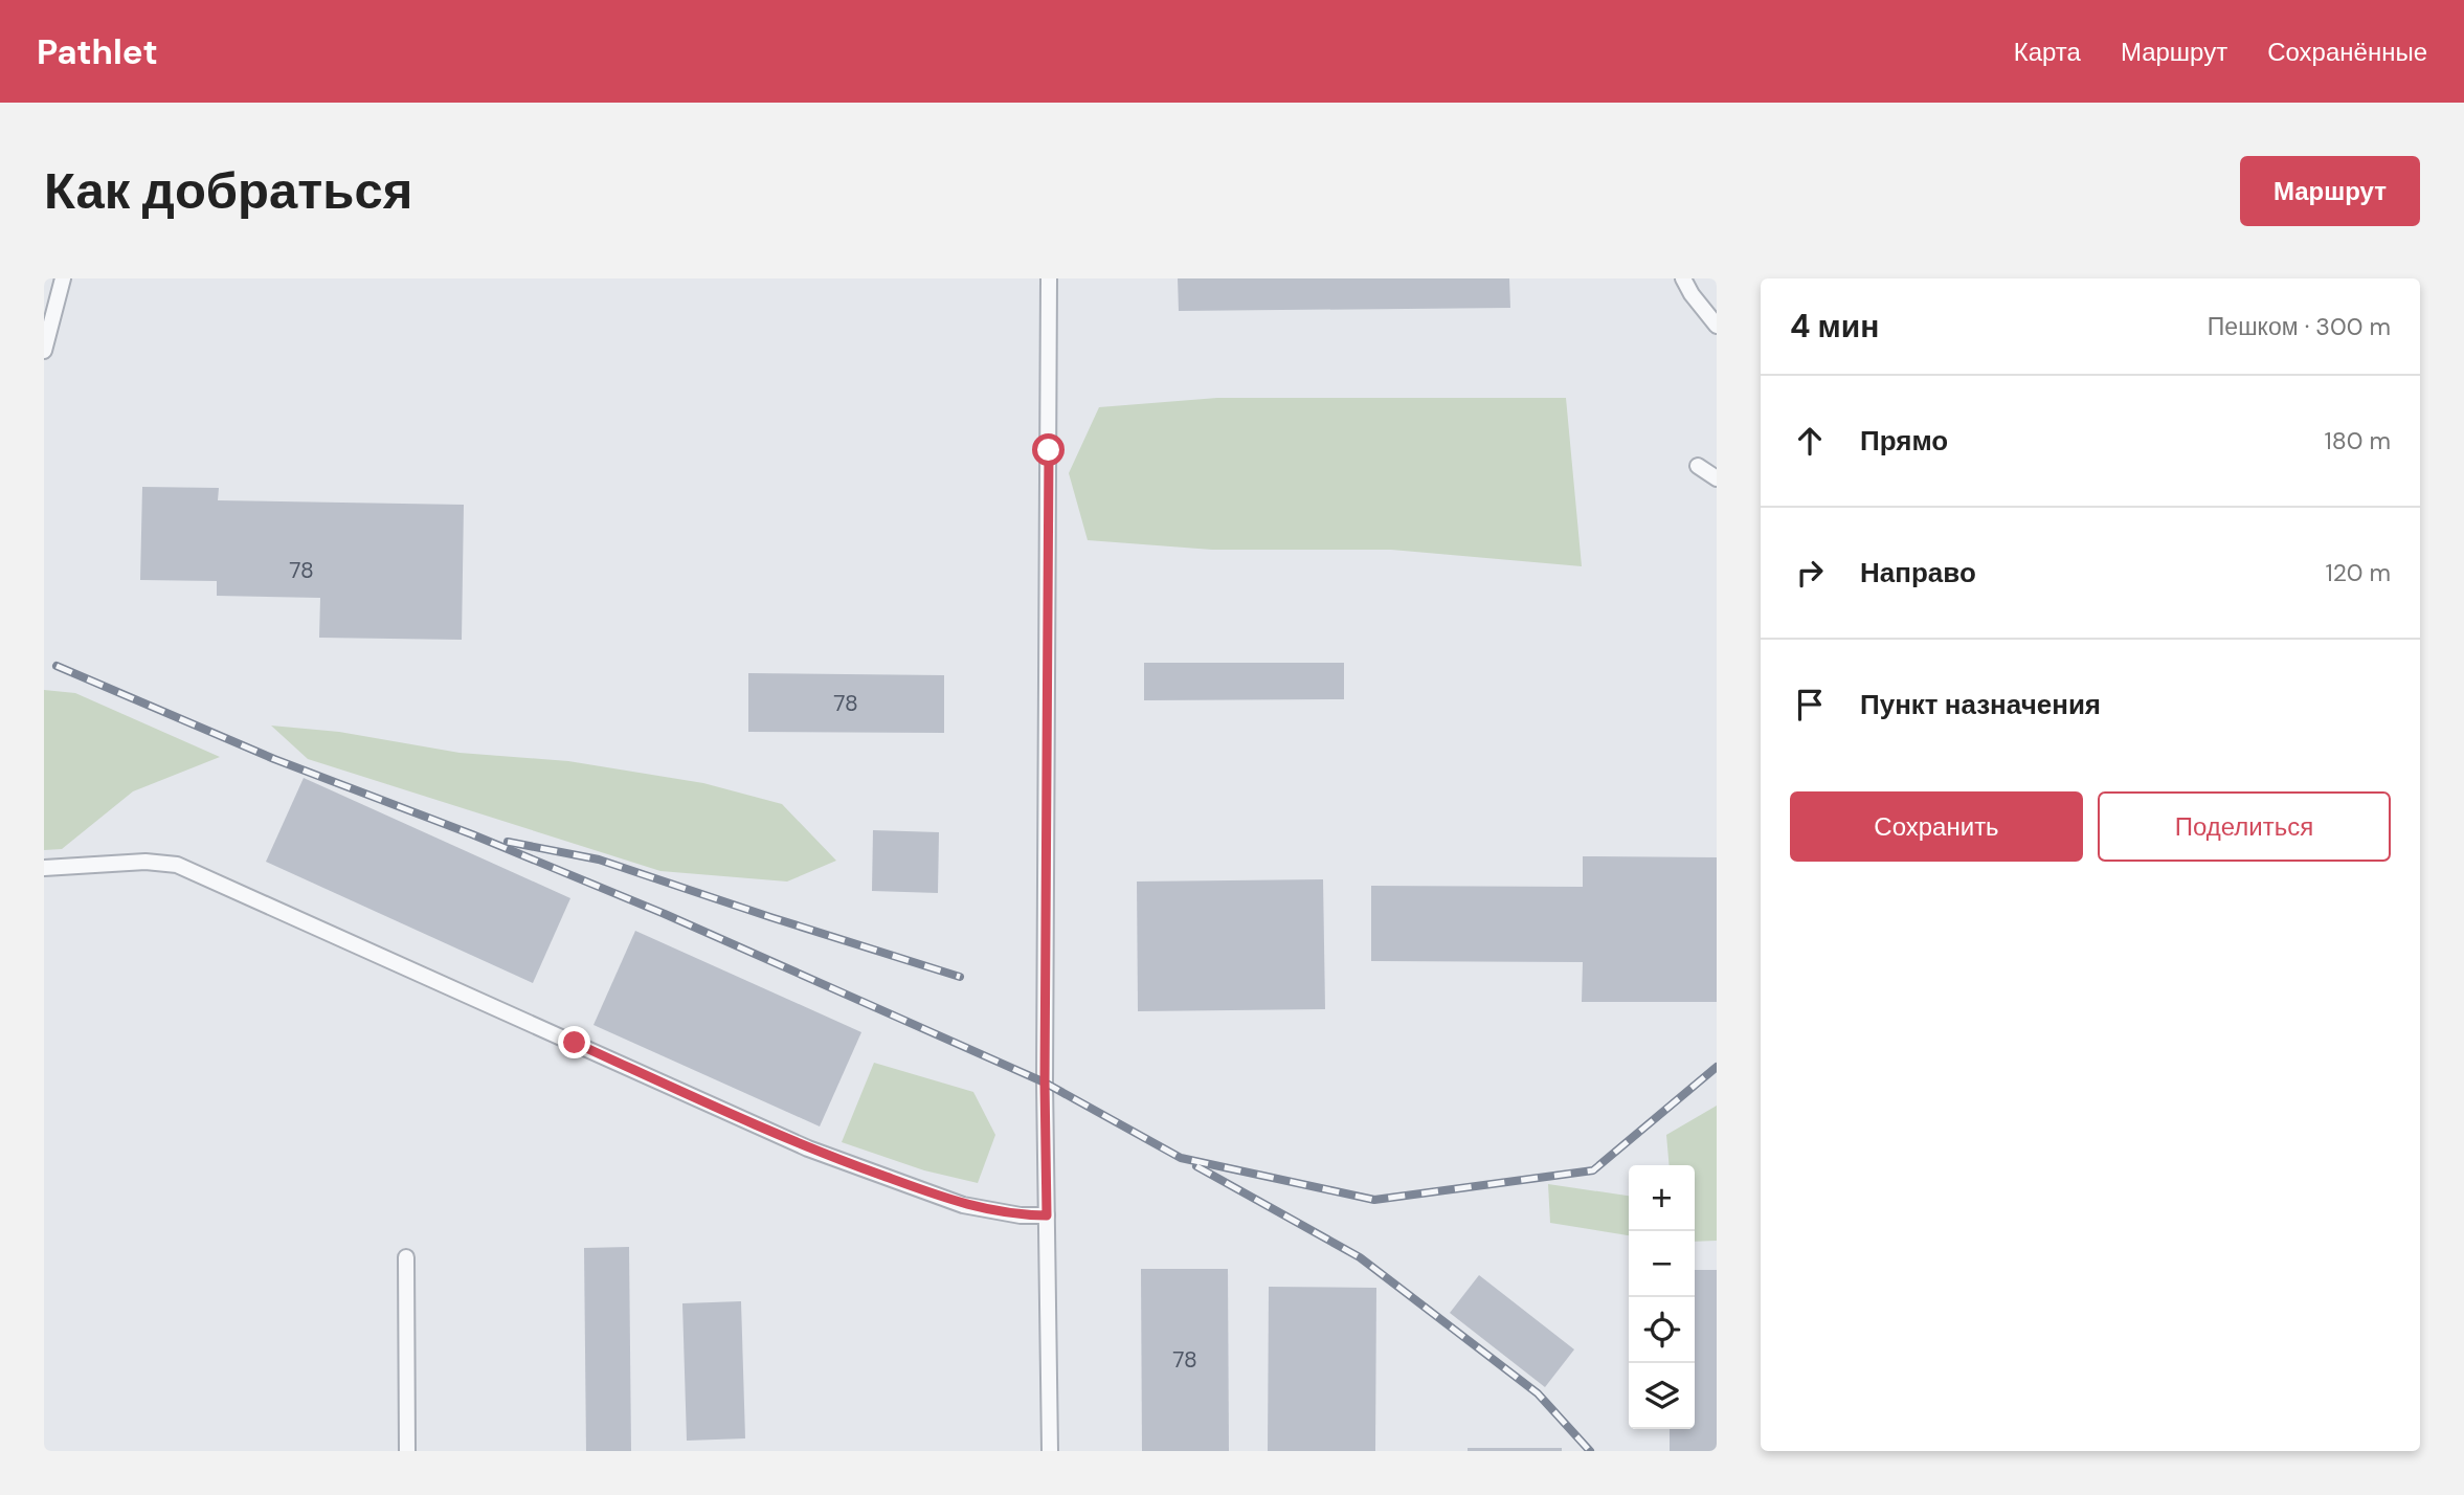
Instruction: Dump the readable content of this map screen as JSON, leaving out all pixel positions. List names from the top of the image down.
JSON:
{
  "house_numbers": ["78", "78", "78"],
  "page": {
    "header": "Pathlet",
    "nav": ["Карта", "Маршрут", "Сохранённые"],
    "buttons": [
      "Маршрут",
      ["Сохранить", "Поделиться"]
    ],
    "title": "Как добраться",
    "heading": ["4 мин", "Пешком · 300 m"],
    "list": [
      ["Прямо", "180 m"],
      ["Направо", "120 m"],
      "Пункт назначения"
    ],
    "map_buttons": ["+", "−"]
  }
}
